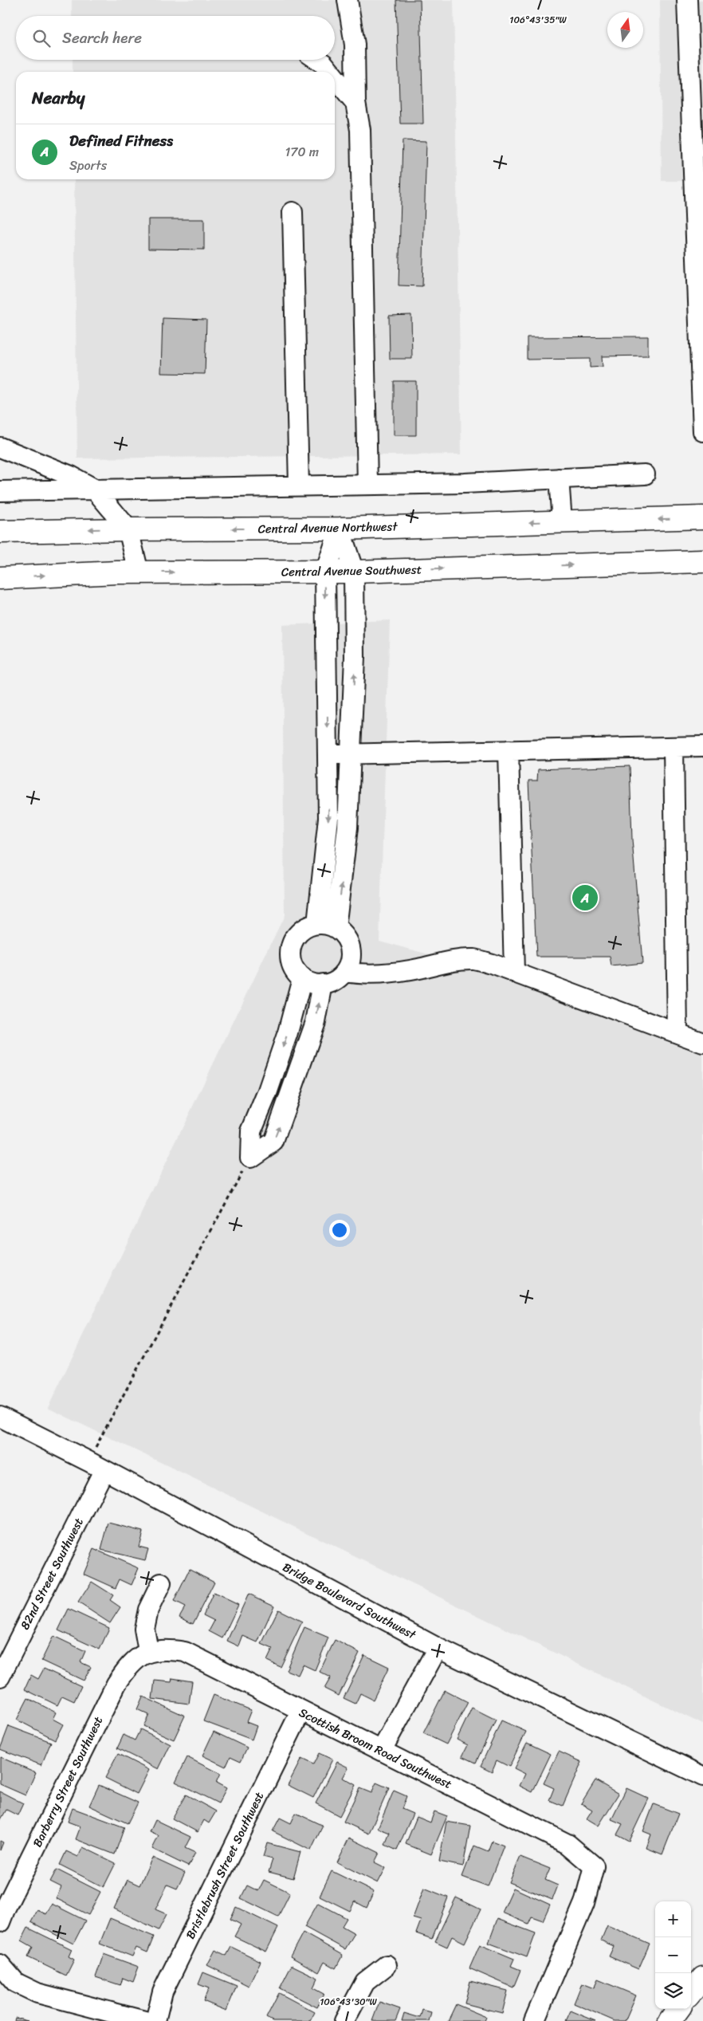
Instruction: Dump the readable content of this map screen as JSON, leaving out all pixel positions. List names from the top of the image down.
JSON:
{
  "streets": {
    "main road": ["Central Avenue Northwest", "Central Avenue Southwest"],
    "street": [
      "82nd Street Southwest",
      "Bridge Boulevard Southwest",
      "Scottish Broom Road Southwest",
      "Barberry Street Southwest",
      "Bristlebrush Street Southwest"
    ]
  },
  "crossings": [
    ["82nd Street Southwest", "Bridge Boulevard Southwest"],
    ["Scottish Broom Road Southwest", "Barberry Street Southwest"],
    ["Scottish Broom Road Southwest", "Bristlebrush Street Southwest"]
  ],
  "one_way": ["Central Avenue Northwest", "Central Avenue Southwest"],
  "north": "top",
  "page": {
    "search": "Search here",
    "heading": "Nearby",
    "list": [
      {
        "mark": "A",
        "name": "Defined Fitness",
        "note": "Sports",
        "value": "170 m"
      }
    ],
    "pins": "A",
    "map_buttons": ["+", "−"]
  },
  "coordinates": ["106°43'35\"W", "106°43'30\"W"]
}
